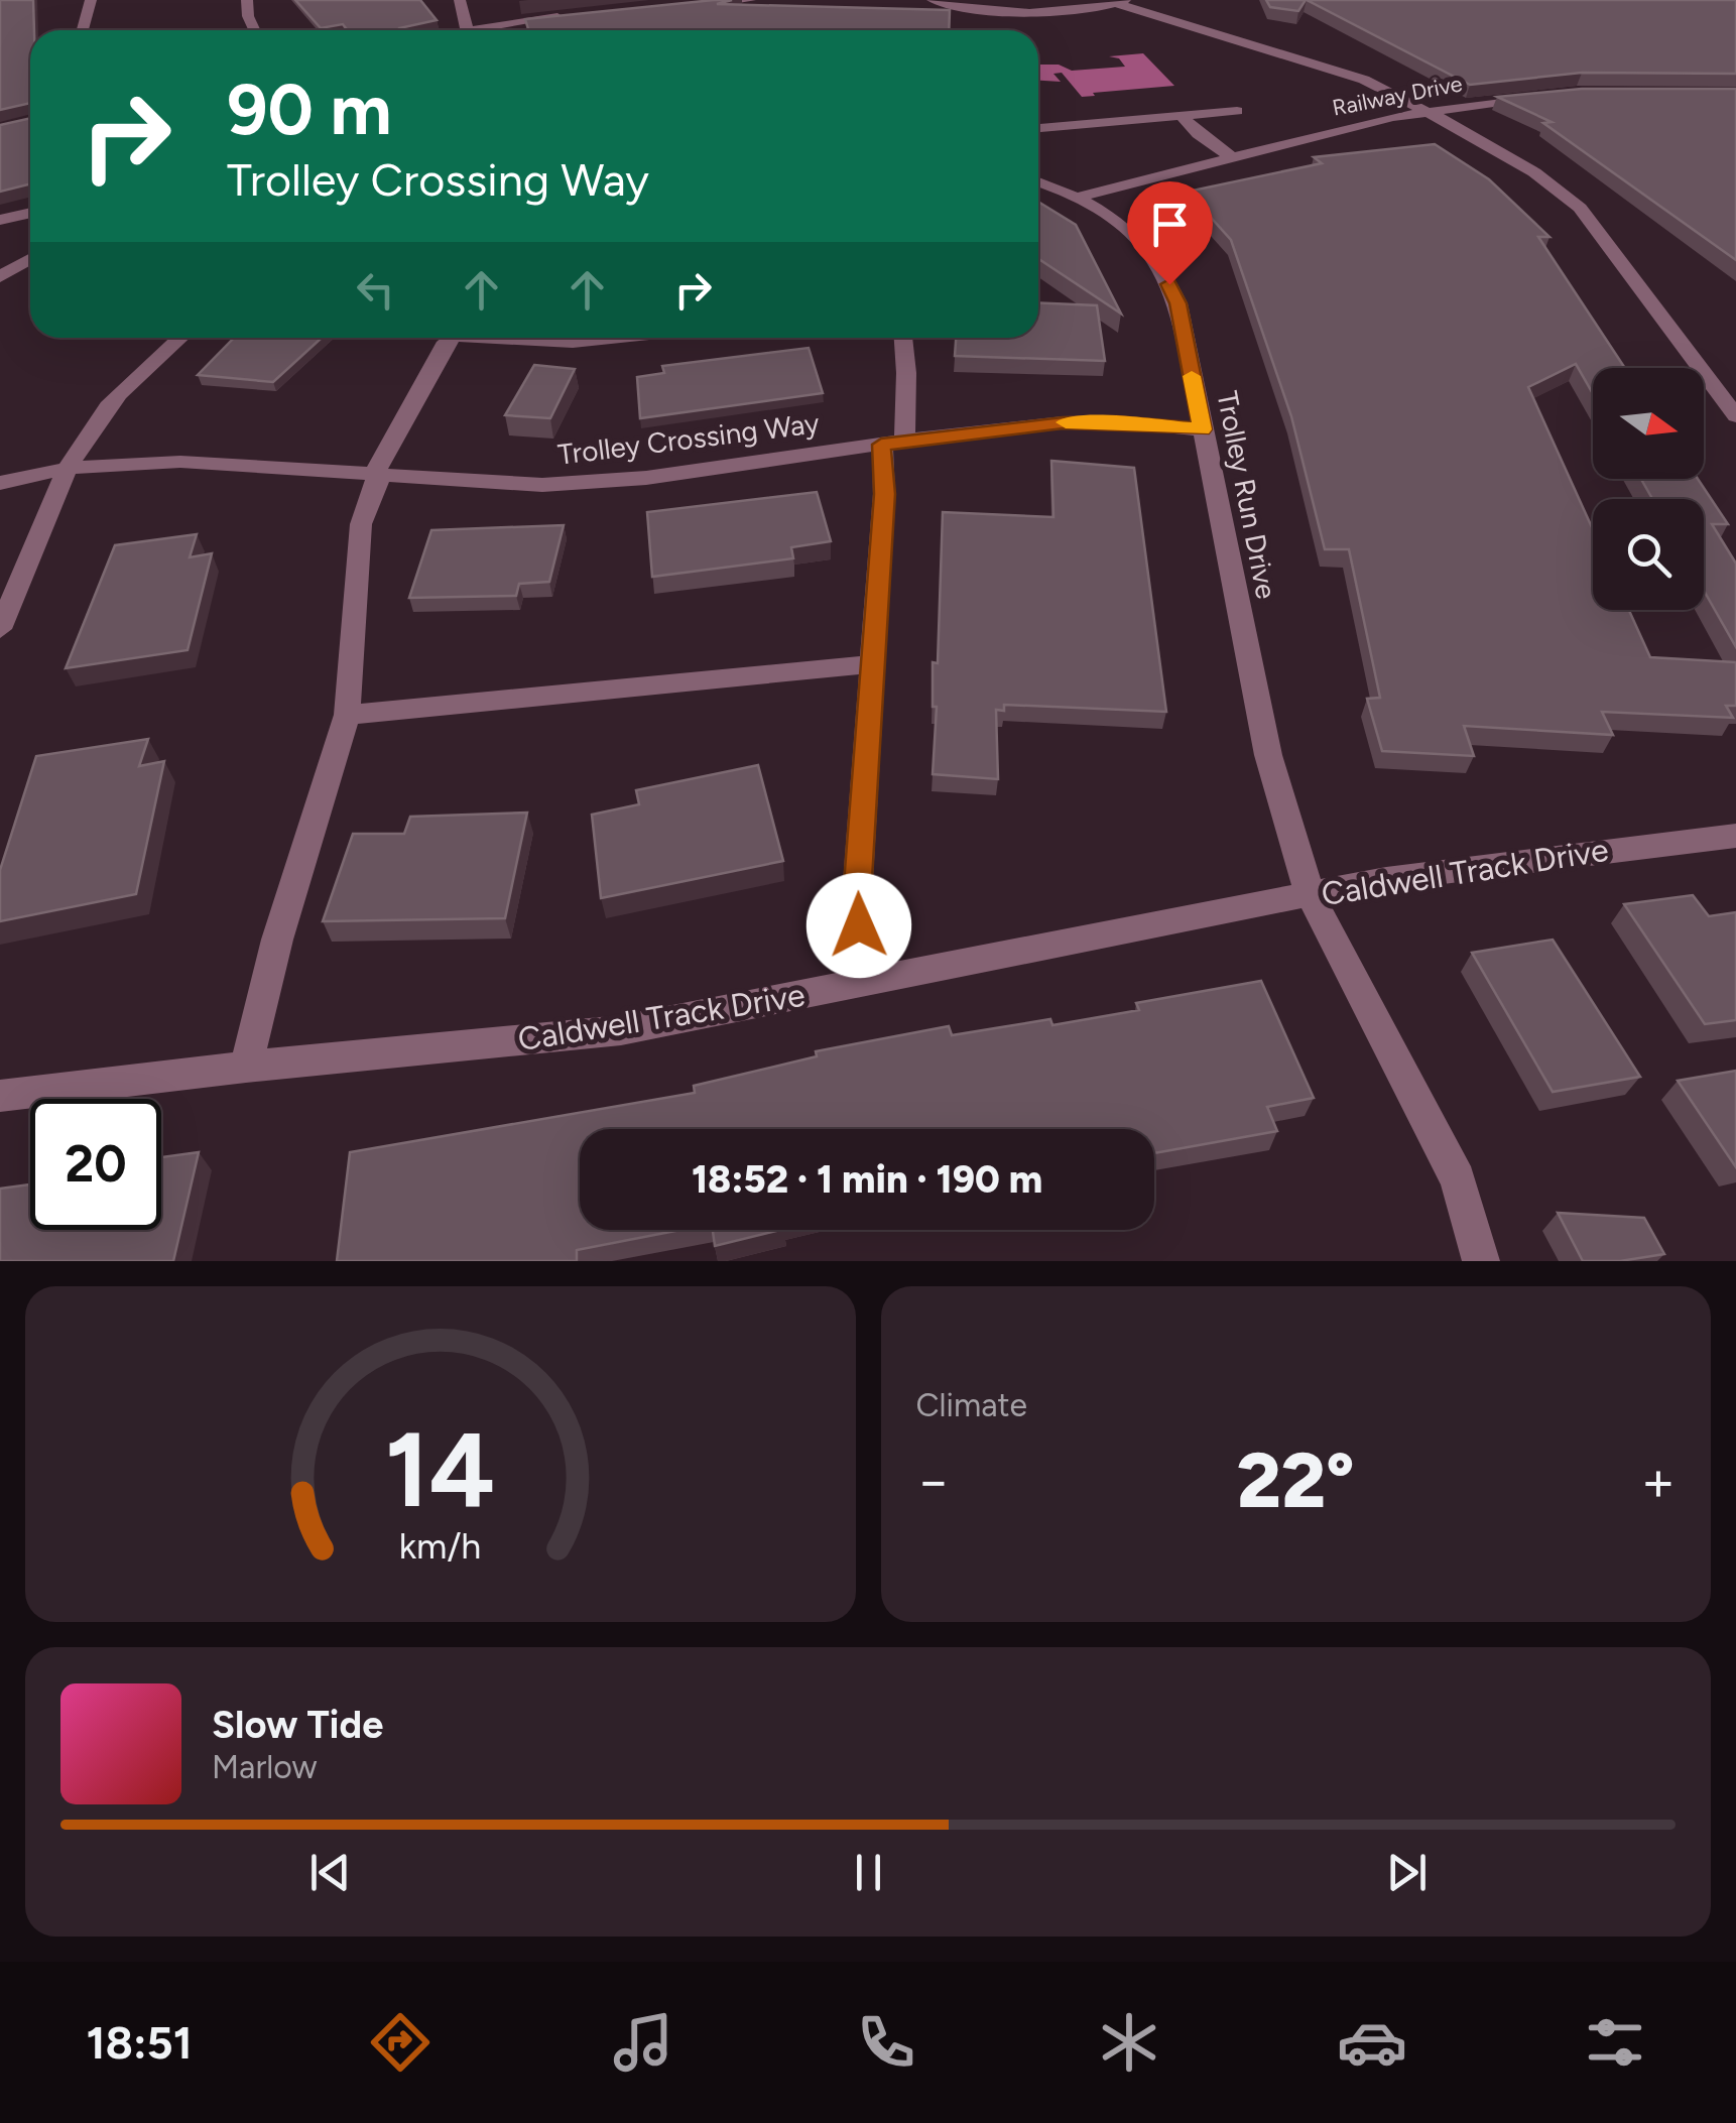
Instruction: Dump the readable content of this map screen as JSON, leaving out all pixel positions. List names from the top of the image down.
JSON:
{
  "streets": {
    "street": [
      "Railway Drive",
      "Trolley Crossing Way",
      "Trolley Run Drive",
      "Caldwell Track Drive"
    ]
  },
  "crossings": [
    ["Railway Drive", "Trolley Run Drive"],
    ["Trolley Crossing Way", "Trolley Run Drive"],
    ["Trolley Run Drive", "Caldwell Track Drive"]
  ],
  "north": "right",
  "page": {
    "turn": ["90 m", "Trolley Crossing Way"],
    "limit": "20",
    "trip": "18:52 · 1 min · 190 m",
    "tile": "Climate",
    "heat": ["−", "22°", "+"],
    "song": ["Slow Tide", "Marlow"],
    "tabs": "18:51",
    "gauge": ["14", "km/h"]
  }
}
